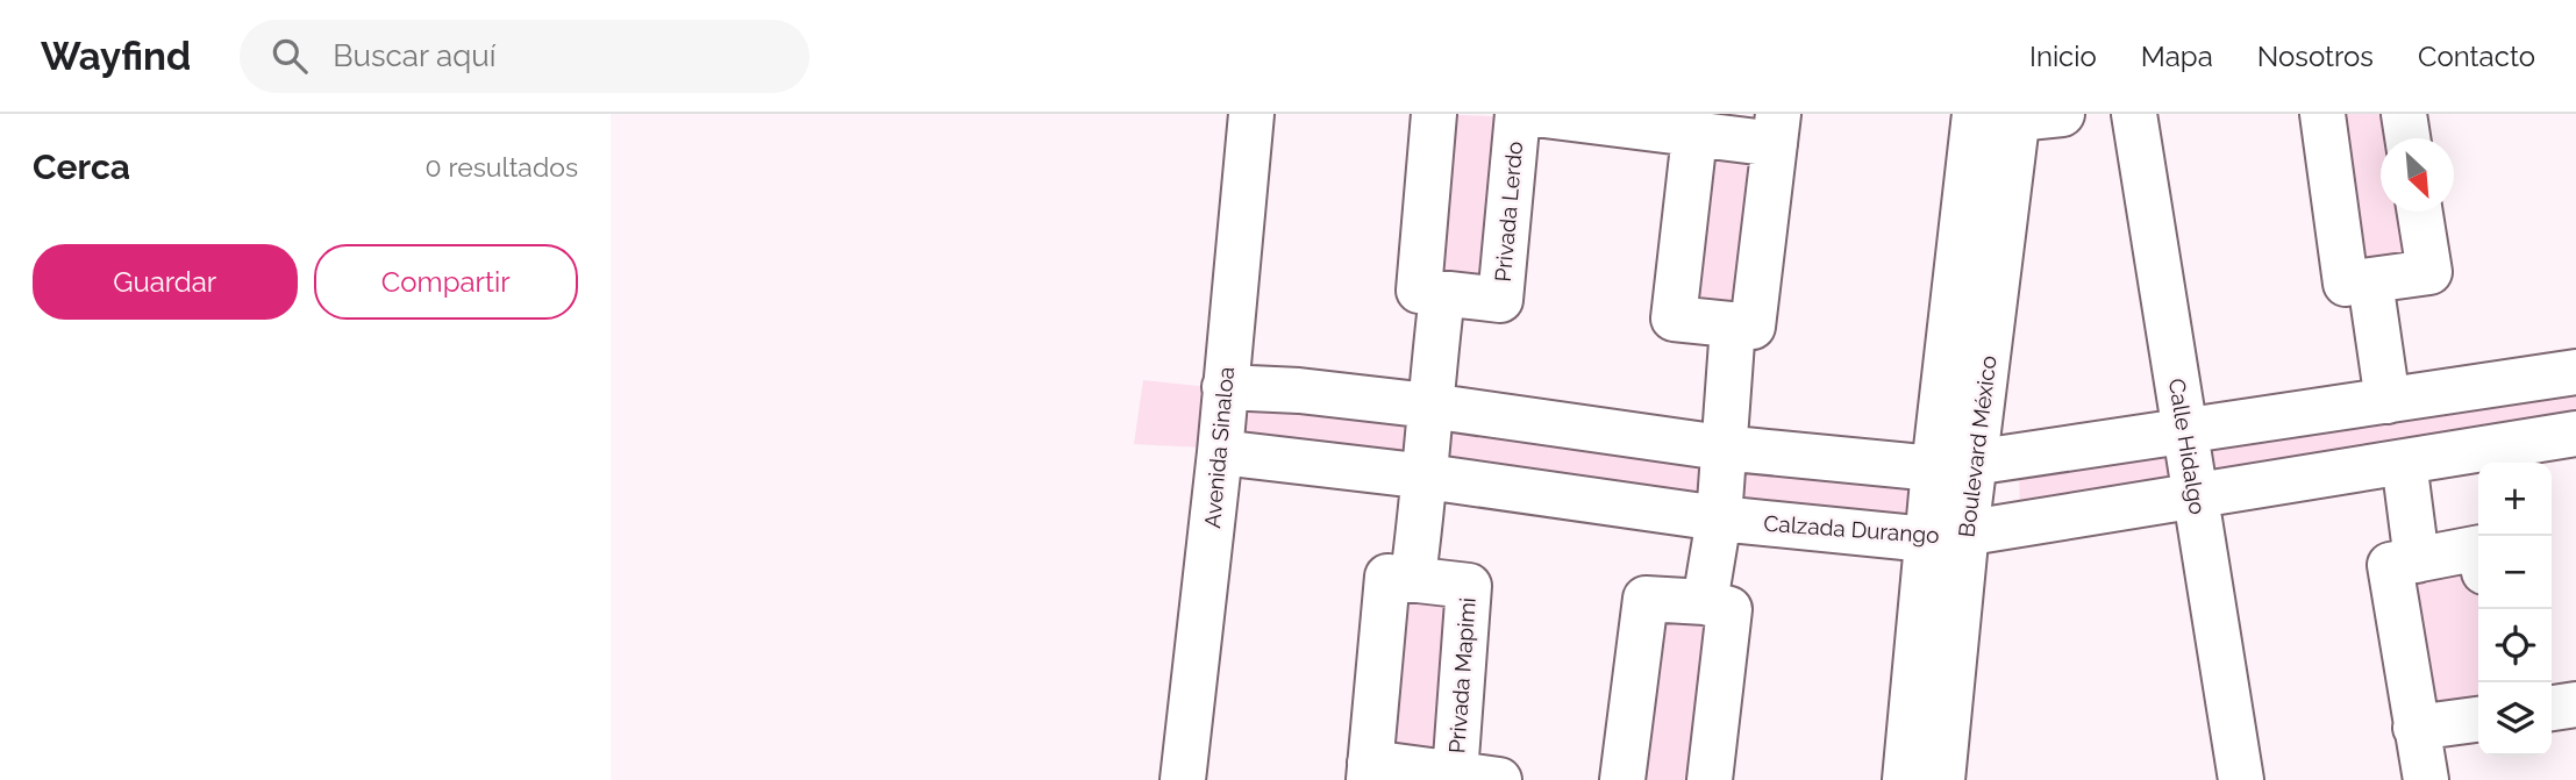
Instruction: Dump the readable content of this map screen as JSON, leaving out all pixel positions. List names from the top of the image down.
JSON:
{
  "streets": {
    "street": [
      "Privada Lerdo",
      "Boulevard México",
      "Calle Hidalgo",
      "Avenida Sinaloa",
      "Calzada Durango",
      "Privada Mapimi"
    ]
  },
  "crossings": [
    ["Boulevard México", "Calzada Durango"],
    ["Calle Hidalgo", "Calzada Durango"],
    ["Avenida Sinaloa", "Calzada Durango"]
  ],
  "north": "bottom right",
  "page": {
    "header": "Wayfind",
    "search": "Buscar aquí",
    "nav": [
      "Inicio",
      "Mapa",
      "Nosotros",
      "Contacto"
    ],
    "heading": ["Cerca", "0 resultados"],
    "buttons": ["Guardar", "Compartir"],
    "map_buttons": ["+", "−"]
  }
}
